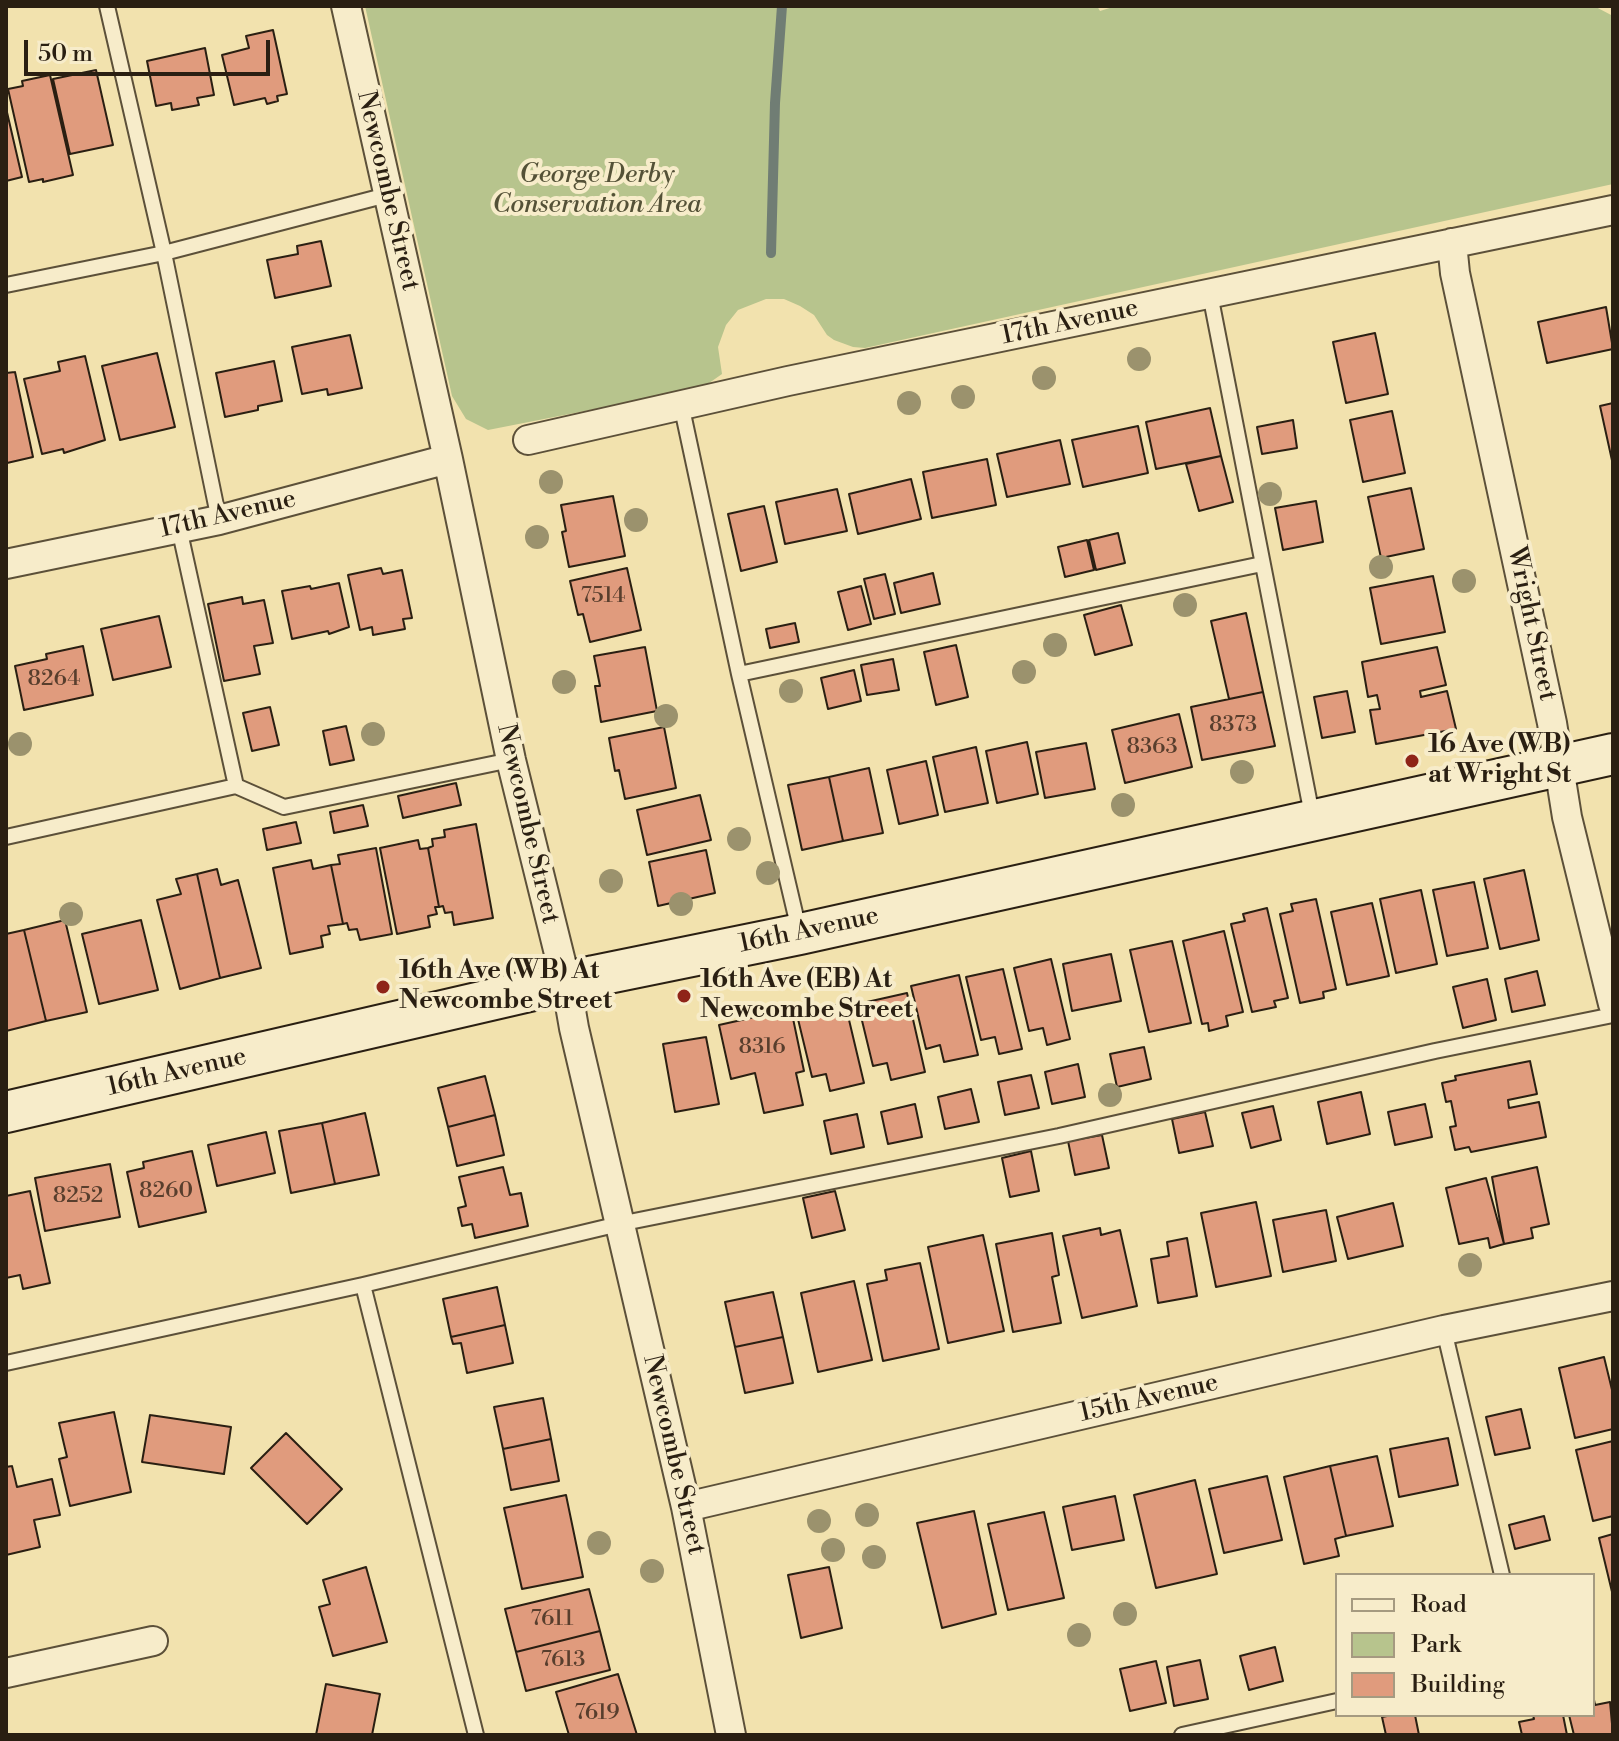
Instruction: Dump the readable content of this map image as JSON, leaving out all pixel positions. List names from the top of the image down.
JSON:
{
  "streets": {
    "street": [
      "Newcombe Street",
      "17th Avenue",
      "Wright Street",
      "16th Avenue",
      "15th Avenue"
    ]
  },
  "crossings": [
    ["Newcombe Street", "17th Avenue"],
    ["Newcombe Street", "16th Avenue"],
    ["Newcombe Street", "15th Avenue"],
    ["17th Avenue", "Wright Street"],
    ["Wright Street", "16th Avenue"]
  ],
  "parks": ["George Derby Conservation Area"],
  "places": ["16 Ave (WB) at Wright St", "16th Ave (WB) At Newcombe Street", "16th Ave (EB) At Newcombe Street"],
  "house_numbers": [
    "7514",
    "8264",
    "8373",
    "8363",
    "8316",
    "8260",
    "8252",
    "7611",
    "7613",
    "7619"
  ],
  "legend": ["Road", "Park", "Building"],
  "scale_bar": "50 m"
}
